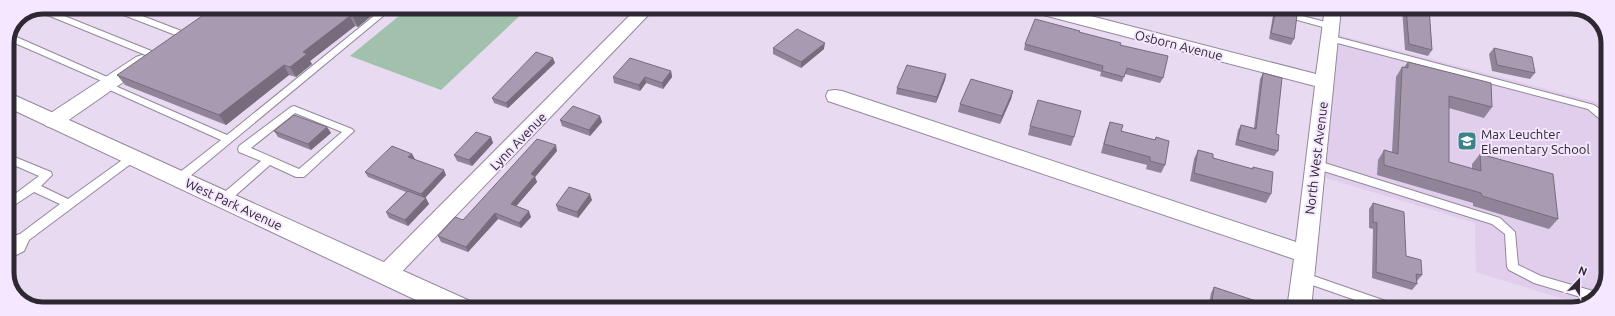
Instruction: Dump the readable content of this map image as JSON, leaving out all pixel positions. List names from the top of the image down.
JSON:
{
  "streets": {
    "main road": ["West Park Avenue"],
    "street": ["Osborn Avenue", "Lynn Avenue", "North West Avenue"]
  },
  "crossings": [
    ["Osborn Avenue", "North West Avenue"],
    ["Lynn Avenue", "West Park Avenue"]
  ],
  "places": {
    "school or university": ["Max Leuchter Elementary School"]
  },
  "north": "top"
}
